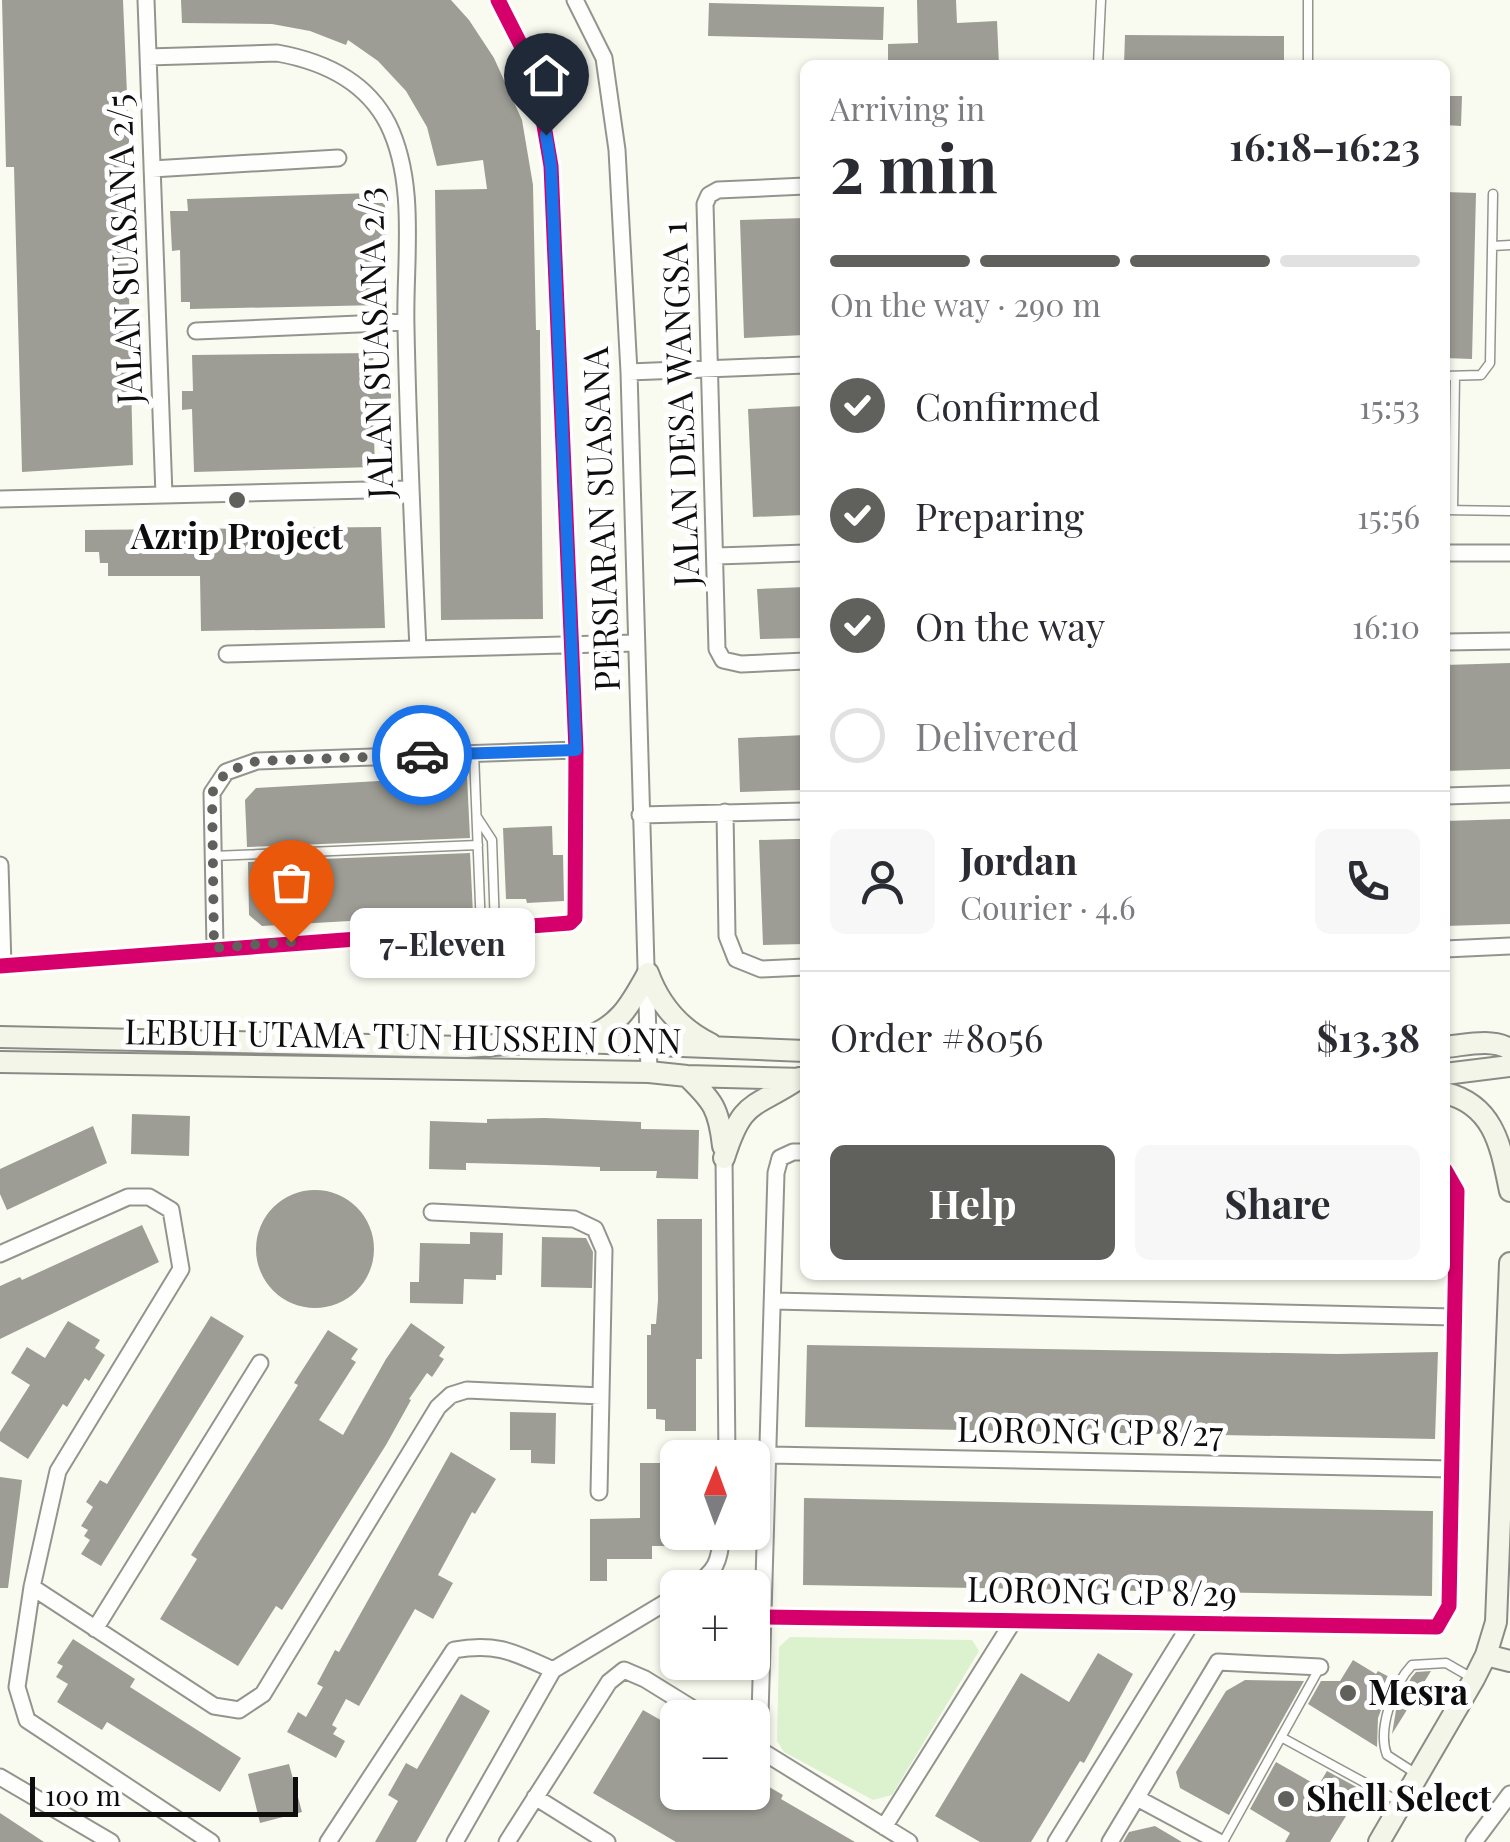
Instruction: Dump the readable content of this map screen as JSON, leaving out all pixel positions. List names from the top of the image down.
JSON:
{
  "streets": {
    "main road": ["LEBUH UTAMA TUN HUSSEIN ONN"],
    "street": [
      "JALAN SUASANA 2/5",
      "JALAN SUASANA 2/3",
      "JALAN DESA WANGSA 1",
      "PERSIARAN SUASANA",
      "LORONG CP 8/27",
      "LORONG CP 8/29"
    ]
  },
  "crossings": [
    ["JALAN SUASANA 2/5", "JALAN SUASANA 2/3"],
    ["PERSIARAN SUASANA", "LEBUH UTAMA TUN HUSSEIN ONN"],
    ["LORONG CP 8/27", "LORONG CP 8/29"]
  ],
  "places": [
    "Azrip Project",
    "7-Eleven",
    "Mesra",
    "Shell Select"
  ],
  "scale_bar": "100 m",
  "north": "top",
  "page": {
    "heading": ["2 min", "Arriving in", "16:18–16:23"],
    "panel": [
      "Jordan",
      "Courier · 4.6",
      "Order #8056",
      "$13.38"
    ],
    "bar": "On the way · 290 m",
    "list": [
      ["Confirmed", "15:53"],
      ["Preparing", "15:56"],
      ["On the way", "16:10"],
      "Delivered"
    ],
    "bubble": "7-Eleven",
    "buttons": ["Help", "Share"],
    "map_buttons": ["+", "−"],
    "scale": "100 m"
  }
}
